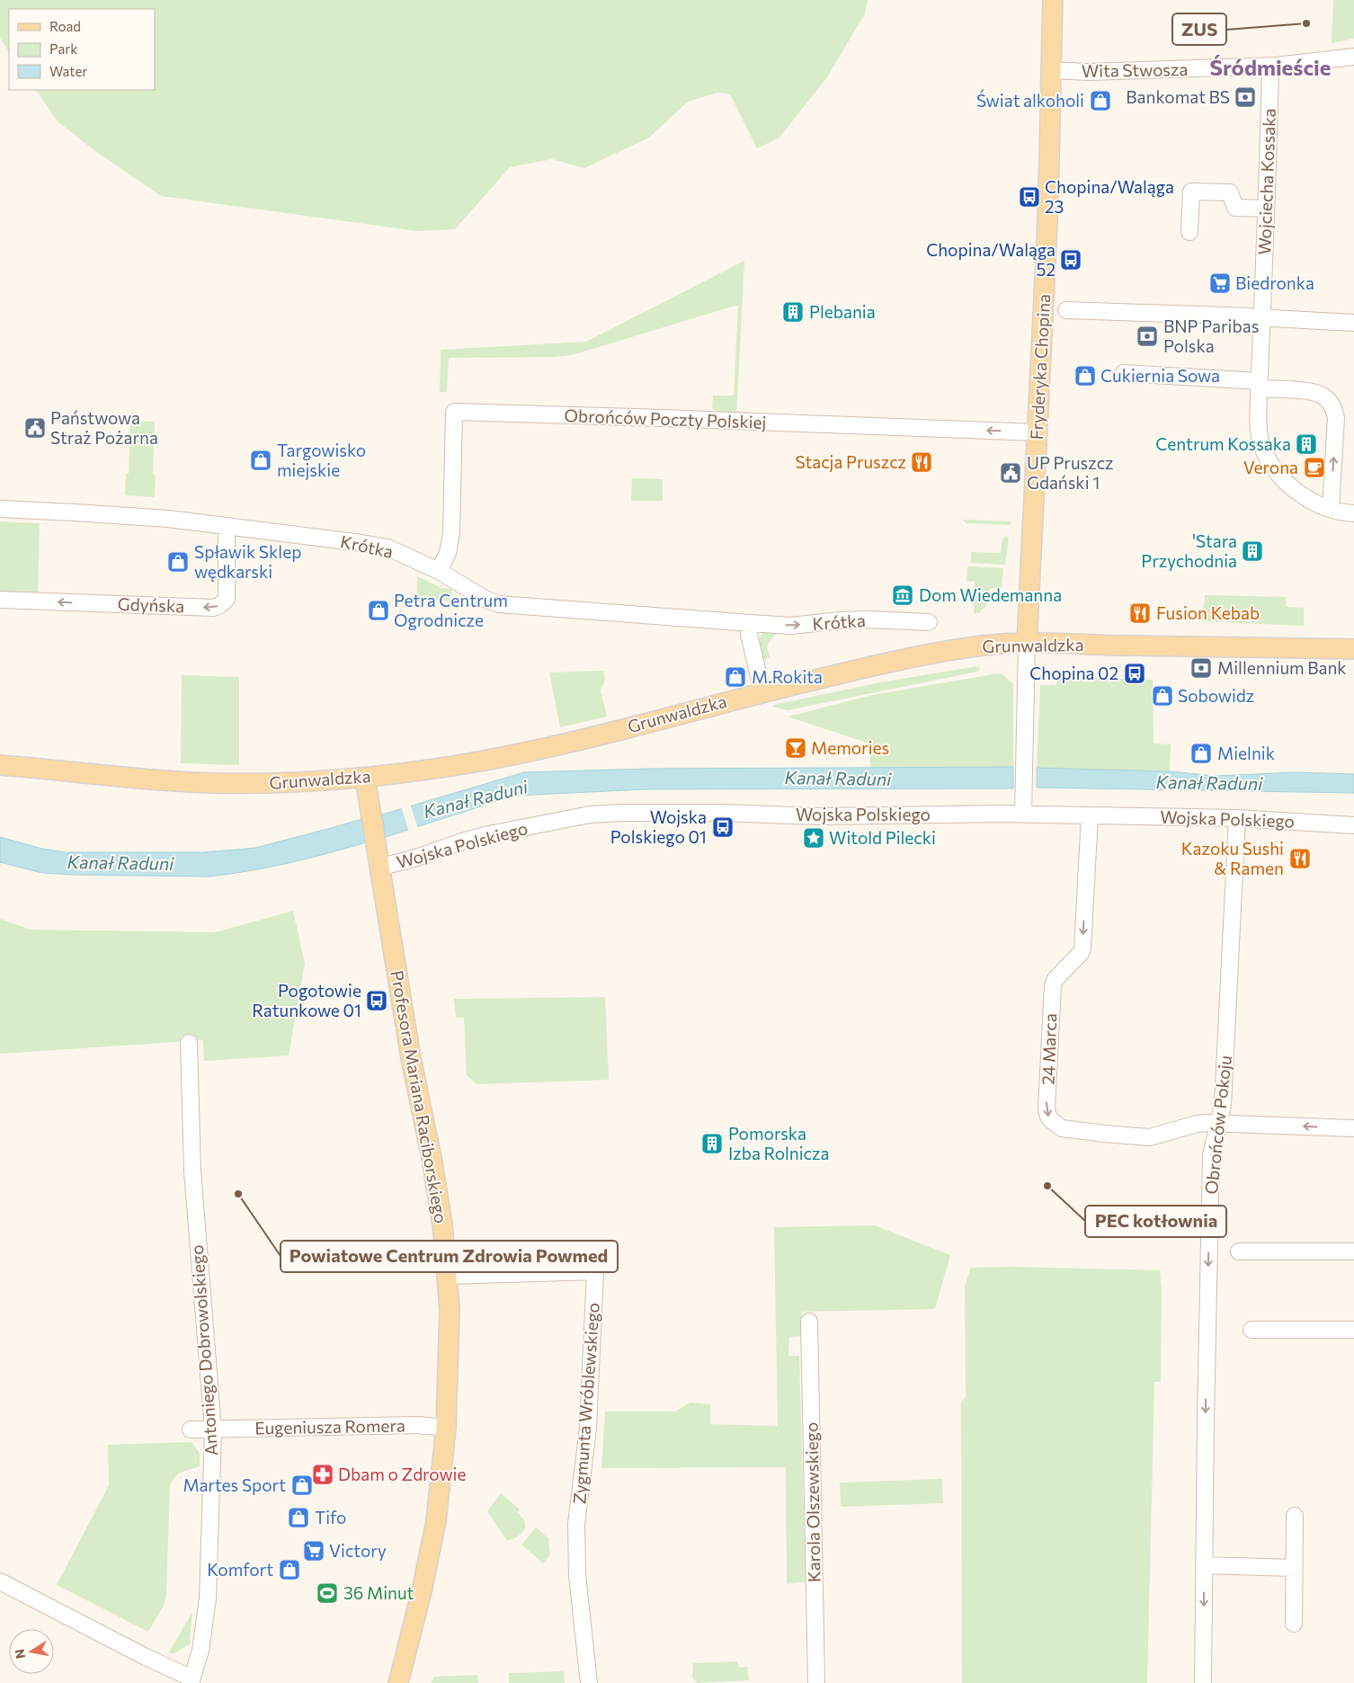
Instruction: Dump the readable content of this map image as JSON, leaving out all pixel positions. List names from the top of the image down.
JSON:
{
  "streets": {
    "main road": ["Fryderyka Chopina", "Grunwaldzka", "Profesora Mariana Raciborskiego"],
    "street": [
      "Wita Stwosza",
      "Wojciecha Kossaka",
      "Obrońców Poczty Polskiej",
      "Krótka",
      "Gdyńska",
      "Wojska Polskiego",
      "24 Marca",
      "Obrońców Pokoju",
      "Antoniego Dobrowolskiego",
      "Zygmunta Wróblewskiego",
      "Eugeniusza Romera",
      "Karola Olszewskiego"
    ]
  },
  "crossings": [
    ["Wita Stwosza", "Wojciecha Kossaka"],
    ["Wita Stwosza", "Fryderyka Chopina"],
    ["Fryderyka Chopina", "Obrońców Poczty Polskiej"],
    ["Fryderyka Chopina", "Grunwaldzka"],
    ["Fryderyka Chopina", "Wojska Polskiego"],
    ["Obrońców Poczty Polskiej", "Krótka"],
    ["Krótka", "Gdyńska"],
    ["Grunwaldzka", "Profesora Mariana Raciborskiego"],
    ["Wojska Polskiego", "24 Marca"],
    ["Wojska Polskiego", "Profesora Mariana Raciborskiego"],
    ["Wojska Polskiego", "Obrońców Pokoju"],
    ["24 Marca", "Obrońców Pokoju"],
    ["Profesora Mariana Raciborskiego", "Zygmunta Wróblewskiego"],
    ["Profesora Mariana Raciborskiego", "Eugeniusza Romera"],
    ["Antoniego Dobrowolskiego", "Eugeniusza Romera"]
  ],
  "one_way": ["Obrońców Poczty Polskiej", "Obrońców Pokoju"],
  "districts": ["Śródmieście"],
  "water": ["Kanał Raduni"],
  "places": {
    "other": ["ZUS", "PEC kotłownia", "Powiatowe Centrum Zdrowia Powmed"],
    "bank": ["Bankomat BS", "BNP Paribas Polska", "Millennium Bank"],
    "shop": [
      "Świat alkoholi",
      "Cukiernia Sowa",
      "Targowisko miejskie",
      "Spławik Sklep wędkarski",
      "Petra Centrum Ogrodnicze",
      "M.Rokita",
      "Sobowidz",
      "Mielnik",
      "Martes Sport",
      "Tifo",
      "Komfort"
    ],
    "bus stop": [
      "Chopina/Waląga 23",
      "Chopina/Waląga 52",
      "Chopina 02",
      "Wojska Polskiego 01",
      "Pogotowie Ratunkowe 01"
    ],
    "supermarket": ["Biedronka", "Victory"],
    "building": [
      "Plebania",
      "Centrum Kossaka",
      "'Stara Przychodnia",
      "Pomorska Izba Rolnicza"
    ],
    "public building": ["Państwowa Straż Pożarna", "UP Pruszcz Gdański 1"],
    "restaurant": ["Stacja Pruszcz", "Fusion Kebab", "Kazoku Sushi & Ramen"],
    "cafe": ["Verona"],
    "museum": ["Dom Wiedemanna"],
    "bar": ["Memories"],
    "place": ["Witold Pilecki"],
    "pharmacy": ["Dbam o Zdrowie"],
    "sports": ["36 Minut"]
  },
  "legend": ["Road", "Park", "Water"],
  "north": "left"
}
